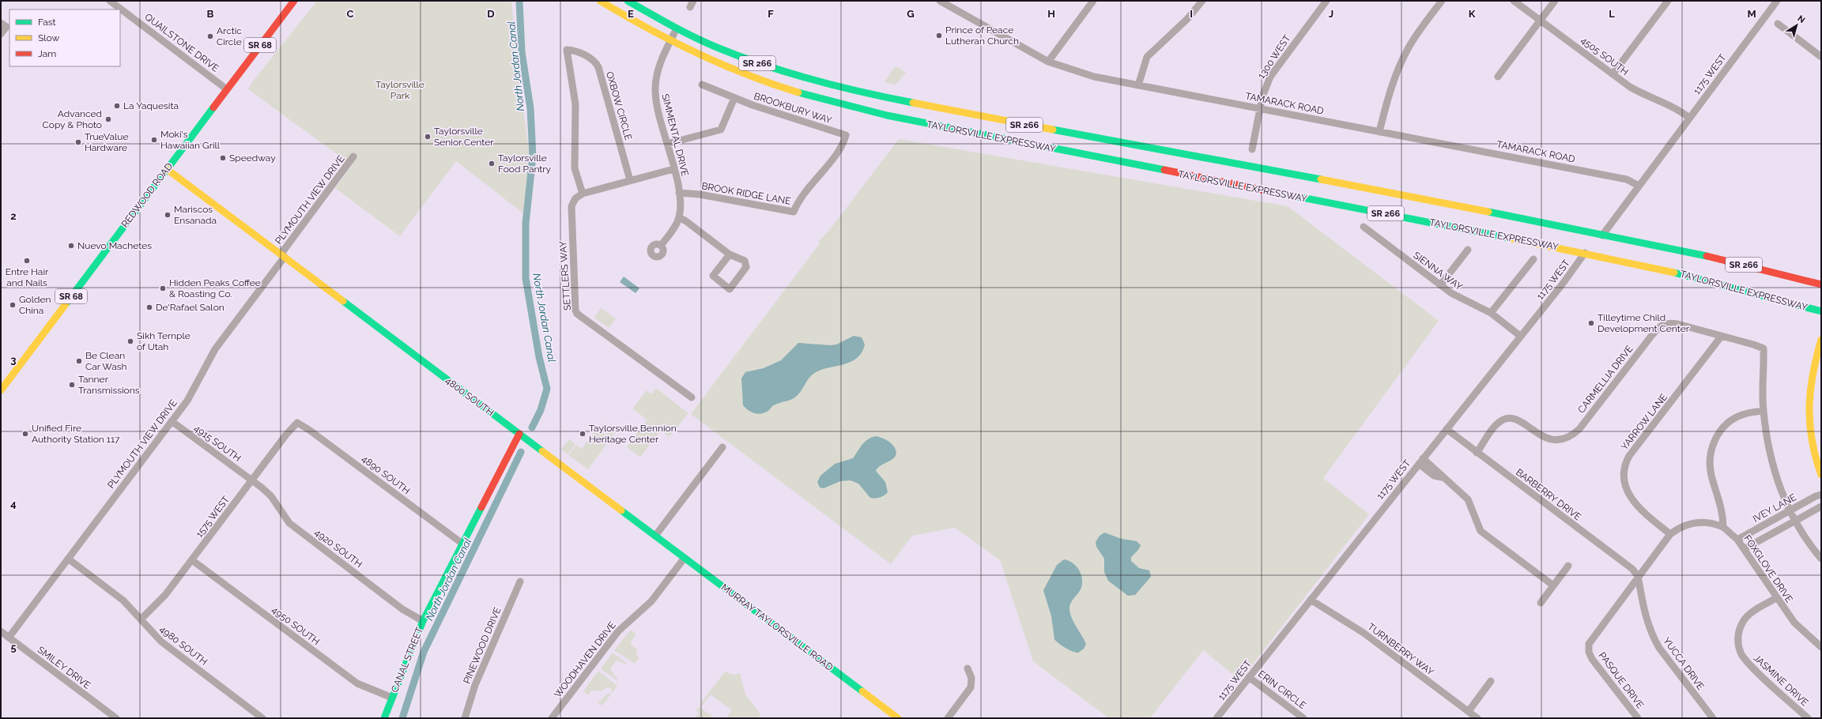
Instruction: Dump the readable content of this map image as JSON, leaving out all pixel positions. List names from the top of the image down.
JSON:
{
  "streets": {
    "main road": [
      "SR 68",
      "SR 266",
      "TAYLORSVILLE EXPRESSWAY",
      "REDWOOD ROAD",
      "4800 SOUTH",
      "MURRAY TAYLORSVILLE ROAD",
      "CANAL STREET"
    ],
    "street": [
      "QUAILSTONE DRIVE",
      "4505 SOUTH",
      "1300 WEST",
      "1175 WEST",
      "TAMARACK ROAD",
      "OXBOW CIRCLE",
      "BROOKBURY WAY",
      "SIMMENTAL DRIVE",
      "BROOK RIDGE LANE",
      "PLYMOUTH VIEW DRIVE",
      "SIENNA WAY",
      "SETTLERS WAY",
      "CARMELLIA DRIVE",
      "YARROW LANE",
      "4915 SOUTH",
      "4890 SOUTH",
      "BARBERRY DRIVE",
      "IVEY LANE",
      "1575 WEST",
      "4920 SOUTH",
      "FOXGLOVE DRIVE",
      "4950 SOUTH",
      "4980 SOUTH",
      "PINEWOOD DRIVE",
      "TURNBERRY WAY",
      "WOODHAVEN DRIVE",
      "YUCCA DRIVE",
      "SMILEY DRIVE",
      "PASQUE DRIVE",
      "JASMINE DRIVE",
      "ERIN CIRCLE"
    ]
  },
  "crossings": [
    ["QUAILSTONE DRIVE", "REDWOOD ROAD"],
    ["4505 SOUTH", "1175 WEST"],
    ["1300 WEST", "TAMARACK ROAD"],
    ["SR 266", "SIMMENTAL DRIVE"],
    ["SR 266", "TAYLORSVILLE EXPRESSWAY"],
    ["1175 WEST", "TAMARACK ROAD"],
    ["1175 WEST", "TAYLORSVILLE EXPRESSWAY"],
    ["1175 WEST", "SIENNA WAY"],
    ["1175 WEST", "BARBERRY DRIVE"],
    ["1175 WEST", "TURNBERRY WAY"],
    ["1175 WEST", "ERIN CIRCLE"],
    ["OXBOW CIRCLE", "SETTLERS WAY"],
    ["BROOKBURY WAY", "BROOK RIDGE LANE"],
    ["SIMMENTAL DRIVE", "TAYLORSVILLE EXPRESSWAY"],
    ["SIMMENTAL DRIVE", "BROOK RIDGE LANE"],
    ["PLYMOUTH VIEW DRIVE", "4800 SOUTH"],
    ["PLYMOUTH VIEW DRIVE", "4915 SOUTH"],
    ["PLYMOUTH VIEW DRIVE", "4980 SOUTH"],
    ["PLYMOUTH VIEW DRIVE", "SMILEY DRIVE"],
    ["CARMELLIA DRIVE", "YARROW LANE"],
    ["CARMELLIA DRIVE", "BARBERRY DRIVE"],
    ["4800 SOUTH", "MURRAY TAYLORSVILLE ROAD"],
    ["4800 SOUTH", "CANAL STREET"],
    ["4915 SOUTH", "1575 WEST"],
    ["4915 SOUTH", "4920 SOUTH"],
    ["4890 SOUTH", "1575 WEST"],
    ["4890 SOUTH", "CANAL STREET"],
    ["BARBERRY DRIVE", "YUCCA DRIVE"],
    ["BARBERRY DRIVE", "PASQUE DRIVE"],
    ["IVEY LANE", "FOXGLOVE DRIVE"],
    ["1575 WEST", "4920 SOUTH"],
    ["1575 WEST", "4950 SOUTH"],
    ["1575 WEST", "4980 SOUTH"],
    ["4920 SOUTH", "CANAL STREET"],
    ["FOXGLOVE DRIVE", "JASMINE DRIVE"],
    ["4950 SOUTH", "CANAL STREET"],
    ["MURRAY TAYLORSVILLE ROAD", "WOODHAVEN DRIVE"],
    ["YUCCA DRIVE", "PASQUE DRIVE"]
  ],
  "water": ["North Jordan Canal"],
  "parks": ["Taylorsville Park"],
  "places": [
    "Prince of Peace Lutheran Church",
    "Arctic Circle",
    "La Yaquesita",
    "Advanced Copy & Photo",
    "Taylorsville Senior Center",
    "Moki's Hawaiian Grill",
    "TrueValue Hardware",
    "Speedway",
    "Taylorsville Food Pantry",
    "Mariscos Ensanada",
    "Nuevo Machetes",
    "Entre Hair and Nails",
    "Hidden Peaks Coffee & Roasting Co.",
    "Golden China",
    "De'Rafael Salon",
    "Tilleytime Child Development Center",
    "Sikh Temple of Utah",
    "Be Clean Car Wash",
    "Tanner Transmissions",
    "Unified Fire Authority Station 117",
    "Taylorsville Bennion Heritage Center"
  ],
  "legend": ["Fast", "Slow", "Jam"],
  "north": "top right",
  "grid": {
    "columns": [
      "B",
      "C",
      "D",
      "E",
      "F",
      "G",
      "H",
      "I",
      "J",
      "K",
      "L",
      "M"
    ],
    "rows": [
      "2",
      "3",
      "4",
      "5"
    ]
  }
}
